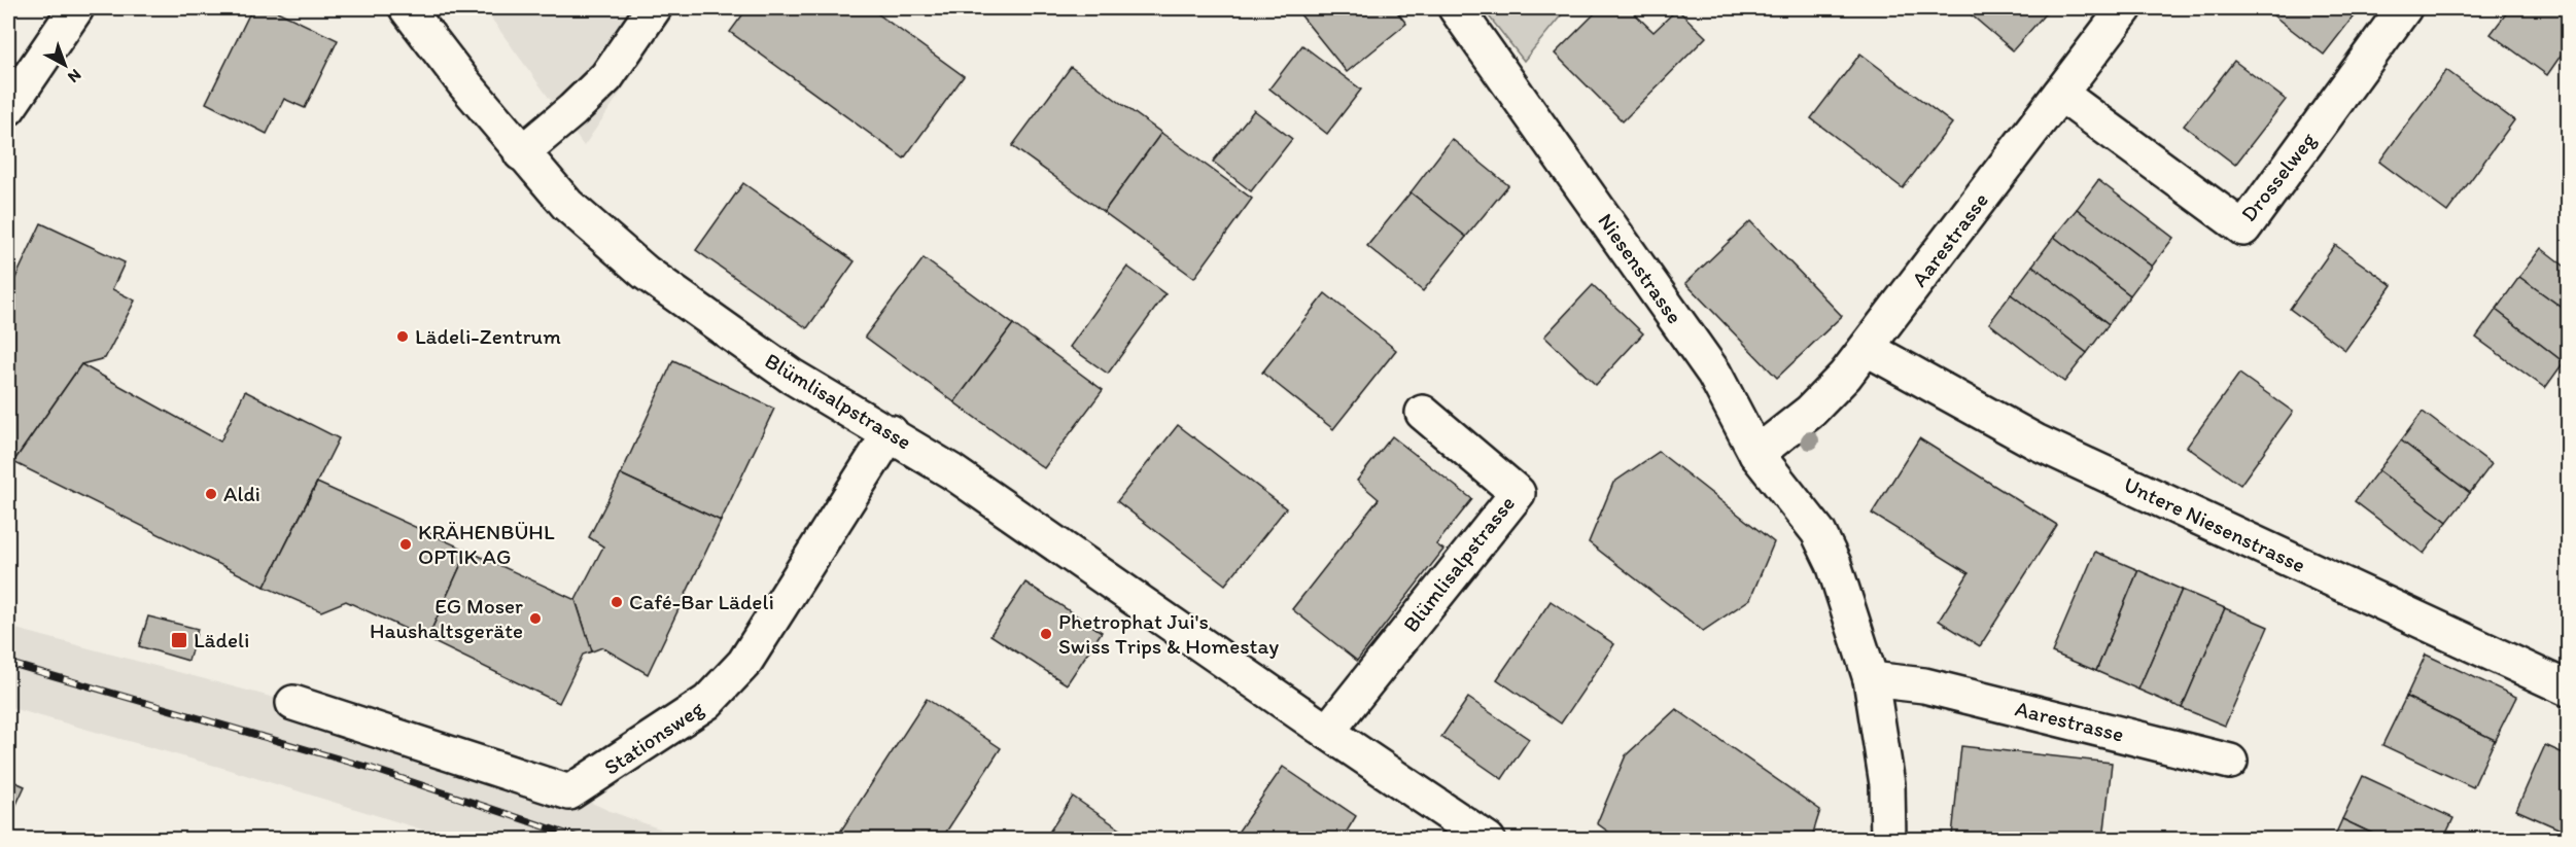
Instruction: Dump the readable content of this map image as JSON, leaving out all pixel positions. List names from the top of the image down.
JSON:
{
  "streets": {
    "street": [
      "Drosselweg",
      "Aarestrasse",
      "Niesenstrasse",
      "Blümlisalpstrasse",
      "Untere Niesenstrasse",
      "Stationsweg"
    ]
  },
  "crossings": [
    ["Drosselweg", "Aarestrasse"],
    ["Aarestrasse", "Niesenstrasse"],
    ["Aarestrasse", "Untere Niesenstrasse"],
    ["Blümlisalpstrasse", "Stationsweg"]
  ],
  "places": {
    "other": [
      "Lädeli-Zentrum",
      "Aldi",
      "KRÄHENBÜHL OPTIK AG",
      "Café-Bar Lädeli",
      "EG Moser Haushaltsgeräte",
      "Phetrophat Jui's Swiss Trips & Homestay"
    ],
    "transit": ["Lädeli"]
  },
  "north": "bottom right"
}
